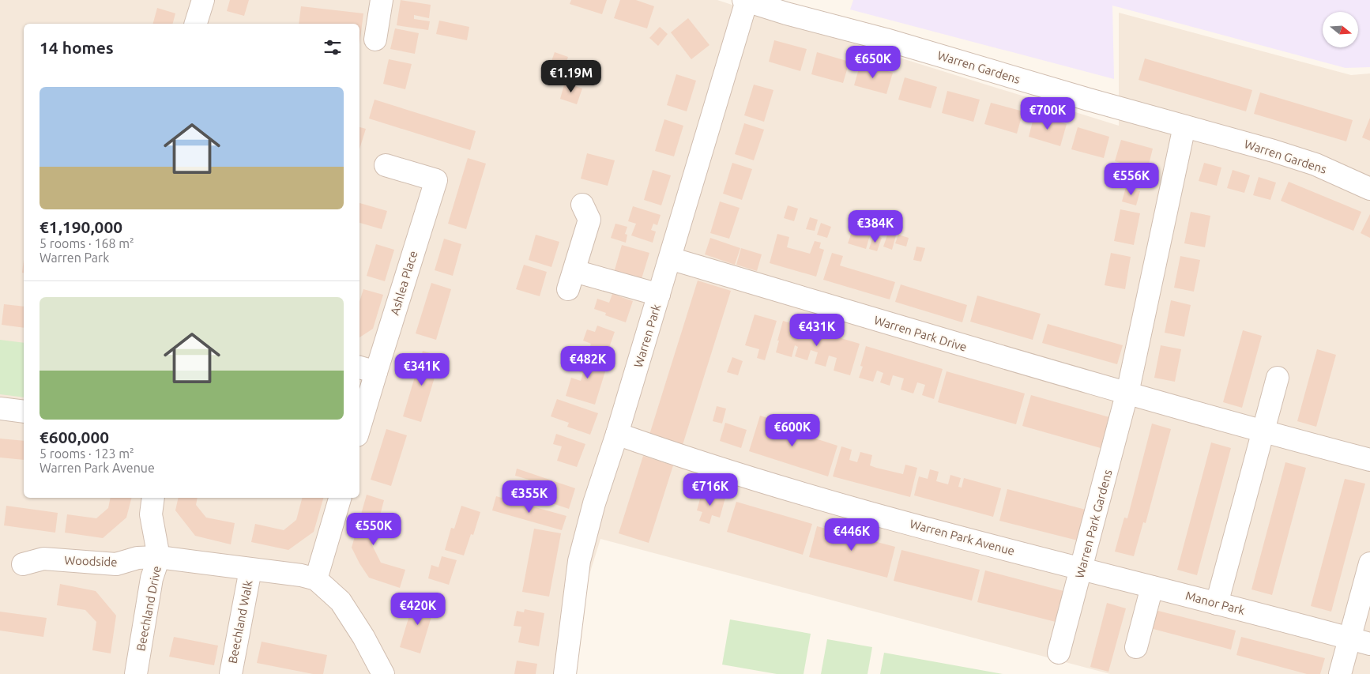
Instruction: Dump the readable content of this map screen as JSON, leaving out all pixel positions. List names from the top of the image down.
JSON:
{
  "streets": {
    "street": [
      "Warren Gardens",
      "Ashlea Place",
      "Warren Park Drive",
      "Warren Park",
      "Warren Park Gardens",
      "Warren Park Avenue",
      "Woodside",
      "Manor Park",
      "Beechland Drive",
      "Beechland Walk"
    ]
  },
  "crossings": [
    ["Warren Gardens", "Warren Park"],
    ["Warren Gardens", "Warren Park Gardens"],
    ["Warren Park Drive", "Warren Park"],
    ["Warren Park Drive", "Warren Park Gardens"],
    ["Warren Park", "Warren Park Avenue"],
    ["Warren Park Gardens", "Warren Park Avenue"],
    ["Warren Park Gardens", "Manor Park"],
    ["Warren Park Avenue", "Manor Park"],
    ["Woodside", "Beechland Drive"],
    ["Woodside", "Beechland Walk"]
  ],
  "north": "right",
  "page": {
    "heading": "14 homes",
    "price": [
      "€650K",
      "€1.19M",
      "€700K",
      "€556K",
      "€384K",
      "€431K",
      "€482K",
      "€341K",
      "€600K",
      "€716K",
      "€355K",
      "€550K",
      "€446K",
      "€420K"
    ],
    "list": [
      {
        "name": "€1,190,000",
        "note": "5 rooms · 168 m² · Warren Park"
      },
      {
        "name": "€600,000",
        "note": "5 rooms · 123 m² · Warren Park Avenue"
      }
    ]
  }
}
